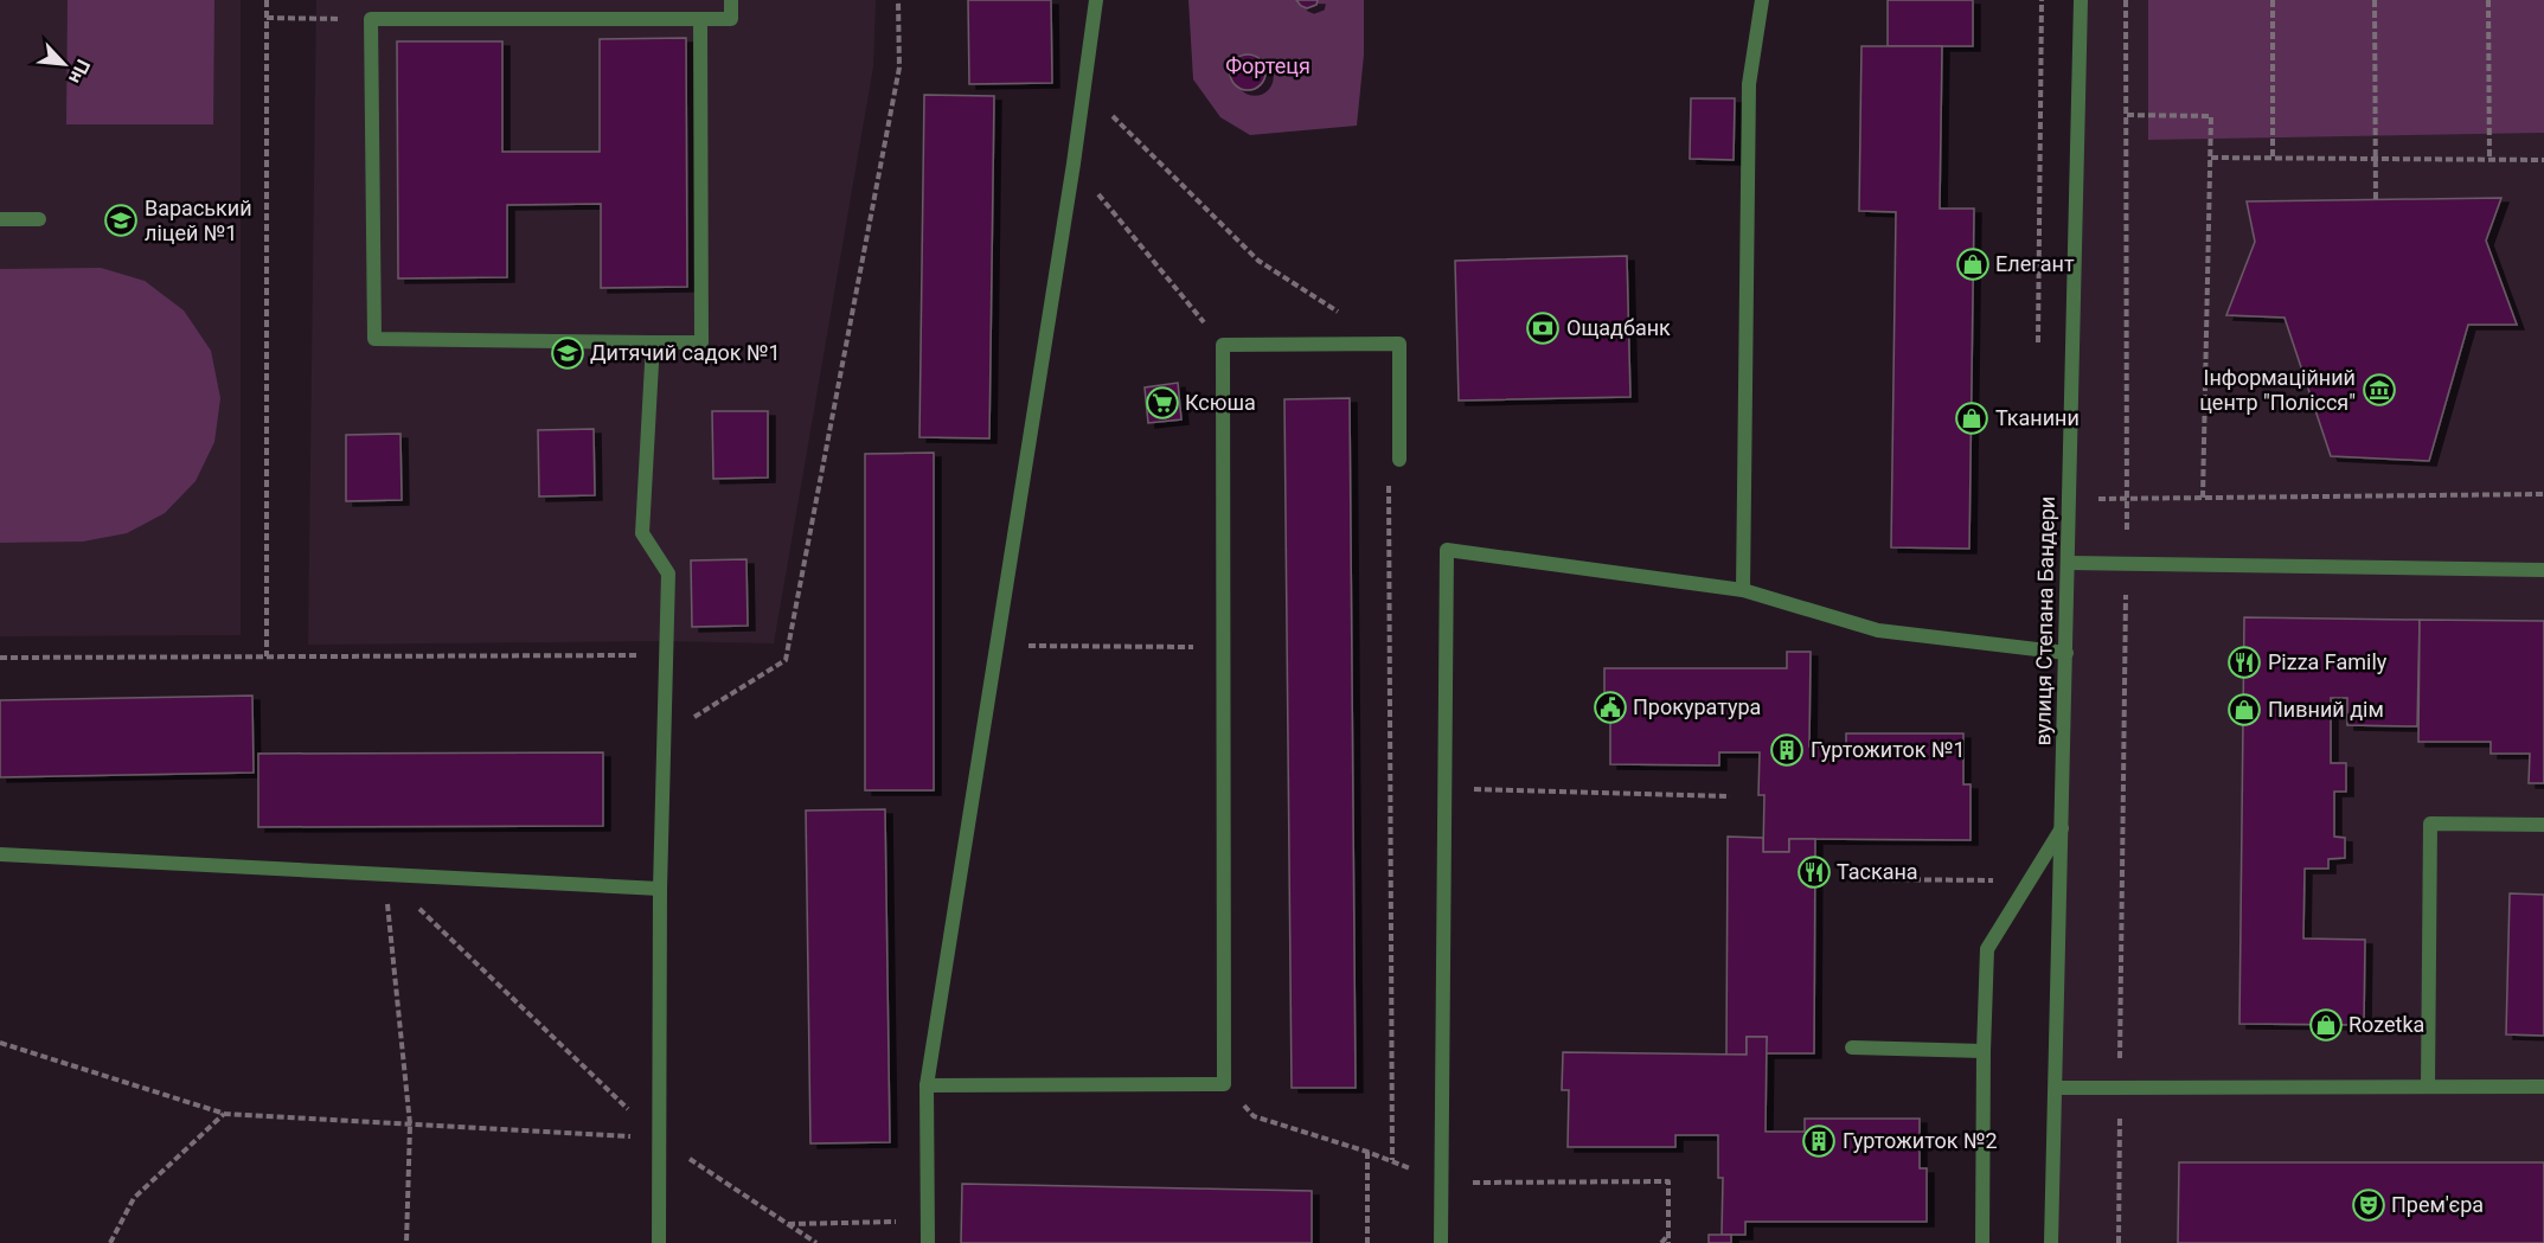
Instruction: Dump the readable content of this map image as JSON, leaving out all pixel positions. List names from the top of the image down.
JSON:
{
  "streets": {
    "street": ["вулиця Степана Бандери"]
  },
  "parks": ["Фортеця"],
  "places": {
    "school or university": ["Вараський ліцей №1", "Дитячий садок №1"],
    "shop": [
      "Елегант",
      "Тканини",
      "Пивний дім",
      "Rozetka"
    ],
    "bank": ["Ощадбанк"],
    "museum": ["Інформаційний центр \"Полісся\""],
    "supermarket": ["Ксюша"],
    "restaurant": ["Pizza Family", "Таскана"],
    "public building": ["Прокуратура"],
    "building": ["Гуртожиток №1", "Гуртожиток №2"],
    "theatre": ["Прем'єра"]
  },
  "north": "bottom right"
}
